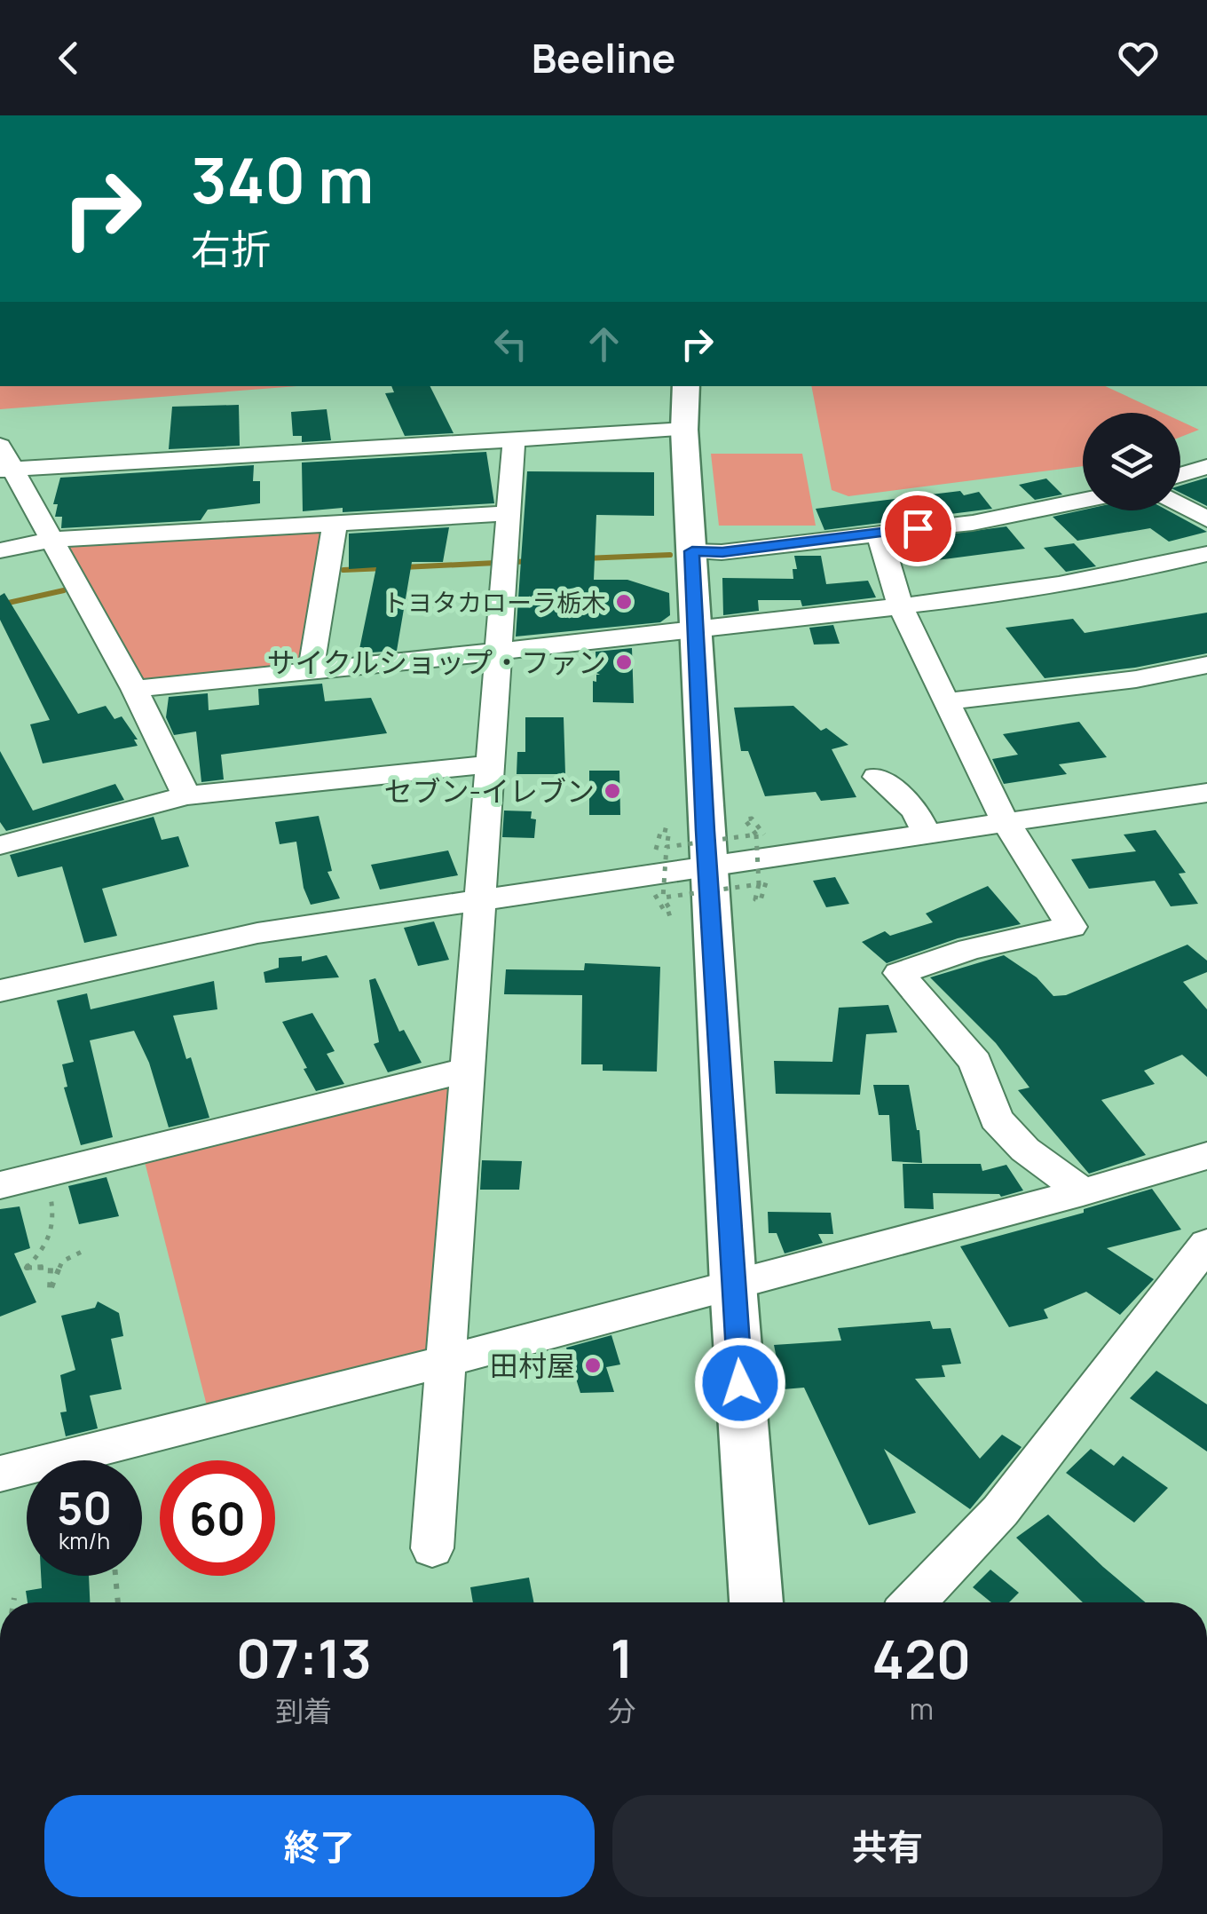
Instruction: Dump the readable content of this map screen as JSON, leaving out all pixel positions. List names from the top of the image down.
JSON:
{
  "places": [
    "トヨタカローラ栃木",
    "サイクルショップ・ファン",
    "セブン-イレブン",
    "田村屋"
  ],
  "page": {
    "header": "Beeline",
    "turn": ["340 m", "右折"],
    "speed": "50 km/h",
    "limit": "60",
    "eta": [
      "07:13",
      "到着",
      "1",
      "分",
      "420",
      "m"
    ],
    "buttons": ["終了", "共有"]
  }
}
